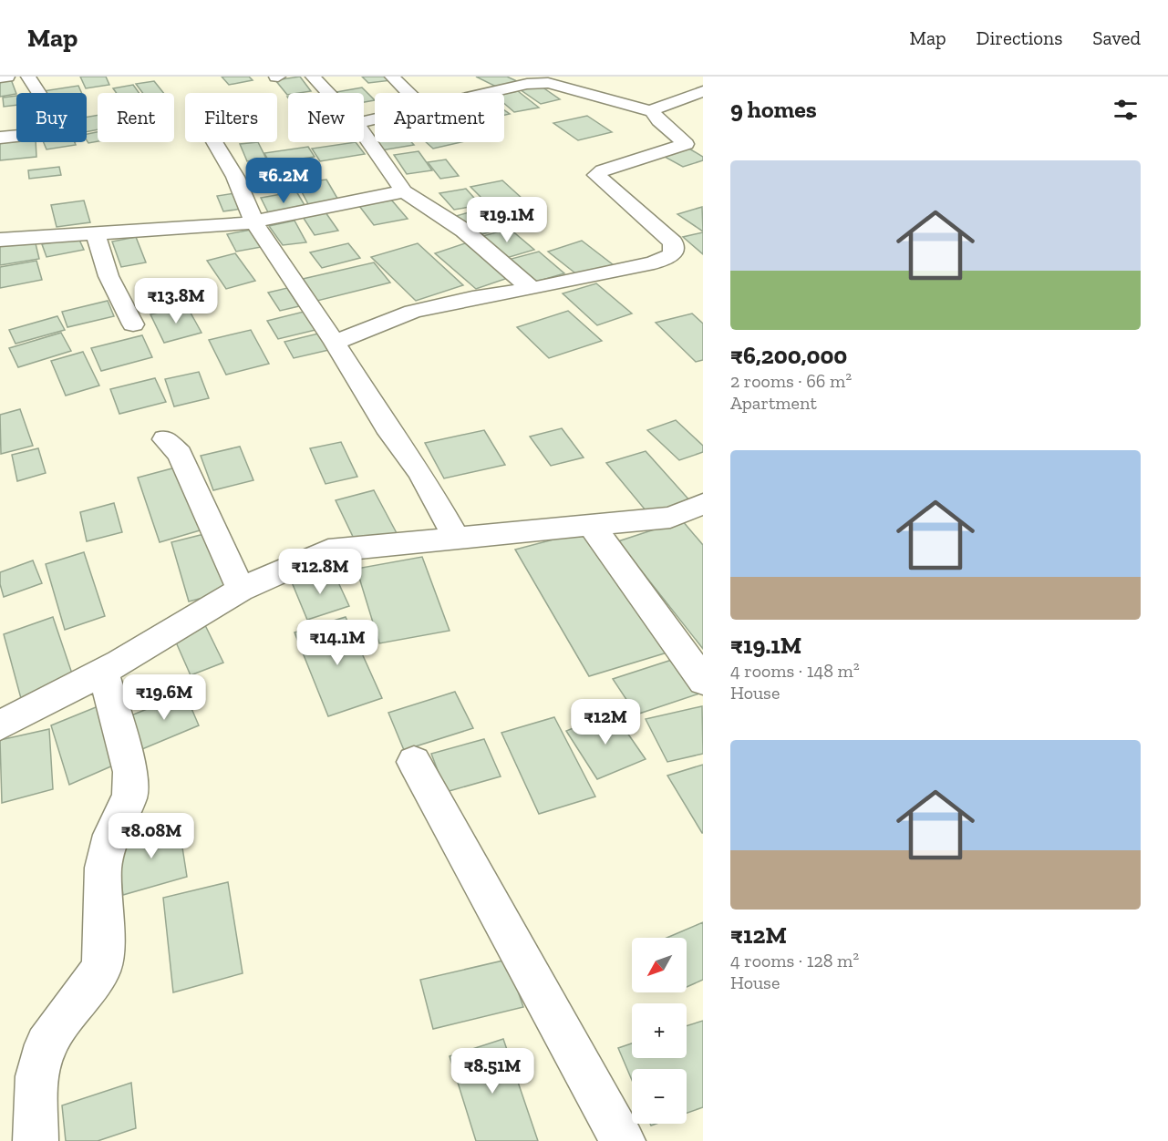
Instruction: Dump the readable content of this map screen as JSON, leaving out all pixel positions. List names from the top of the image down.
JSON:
{
  "north": "bottom left",
  "page": {
    "header": "Map",
    "nav": ["Map", "Directions", "Saved"],
    "heading": "9 homes",
    "chip": [
      "Buy",
      "Rent",
      "Filters",
      "New",
      "Apartment"
    ],
    "list": [
      {
        "name": "₹6,200,000",
        "note": "2 rooms · 66 m² · Apartment"
      },
      {
        "name": "₹19.1M",
        "note": "4 rooms · 148 m² · House"
      },
      {
        "name": "₹12M",
        "note": "4 rooms · 128 m² · House"
      }
    ],
    "price": [
      "₹6.2M",
      "₹19.1M",
      "₹13.8M",
      "₹12.8M",
      "₹14.1M",
      "₹19.6M",
      "₹12M",
      "₹8.08M",
      "₹8.51M"
    ],
    "map_buttons": ["+", "−"]
  }
}
